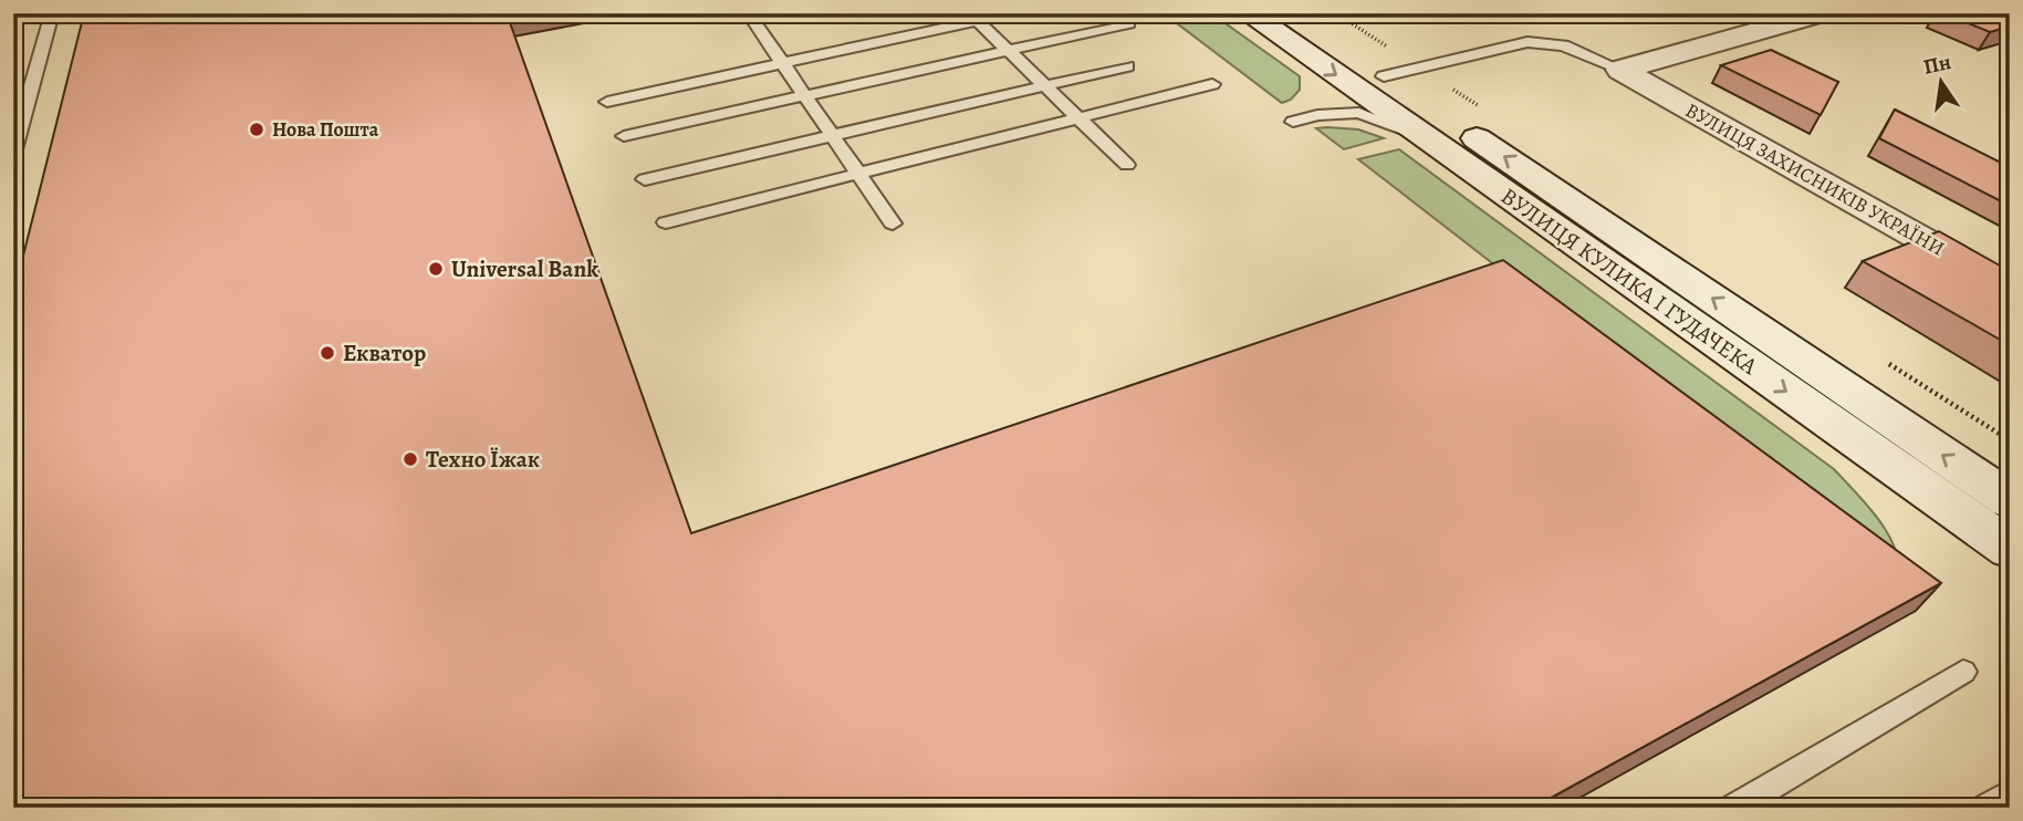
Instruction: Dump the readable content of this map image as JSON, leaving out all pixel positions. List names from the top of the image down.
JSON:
{
  "streets": {
    "main road": ["ВУЛИЦЯ ЗАХИСНИКІВ УКРАЇНИ", "ВУЛИЦЯ КУЛИКА І ГУДАЧЕКА"]
  },
  "places": [
    "Нова Пошта",
    "Universal Bank",
    "Екватор",
    "Техно Їжак"
  ],
  "north": "top"
}
